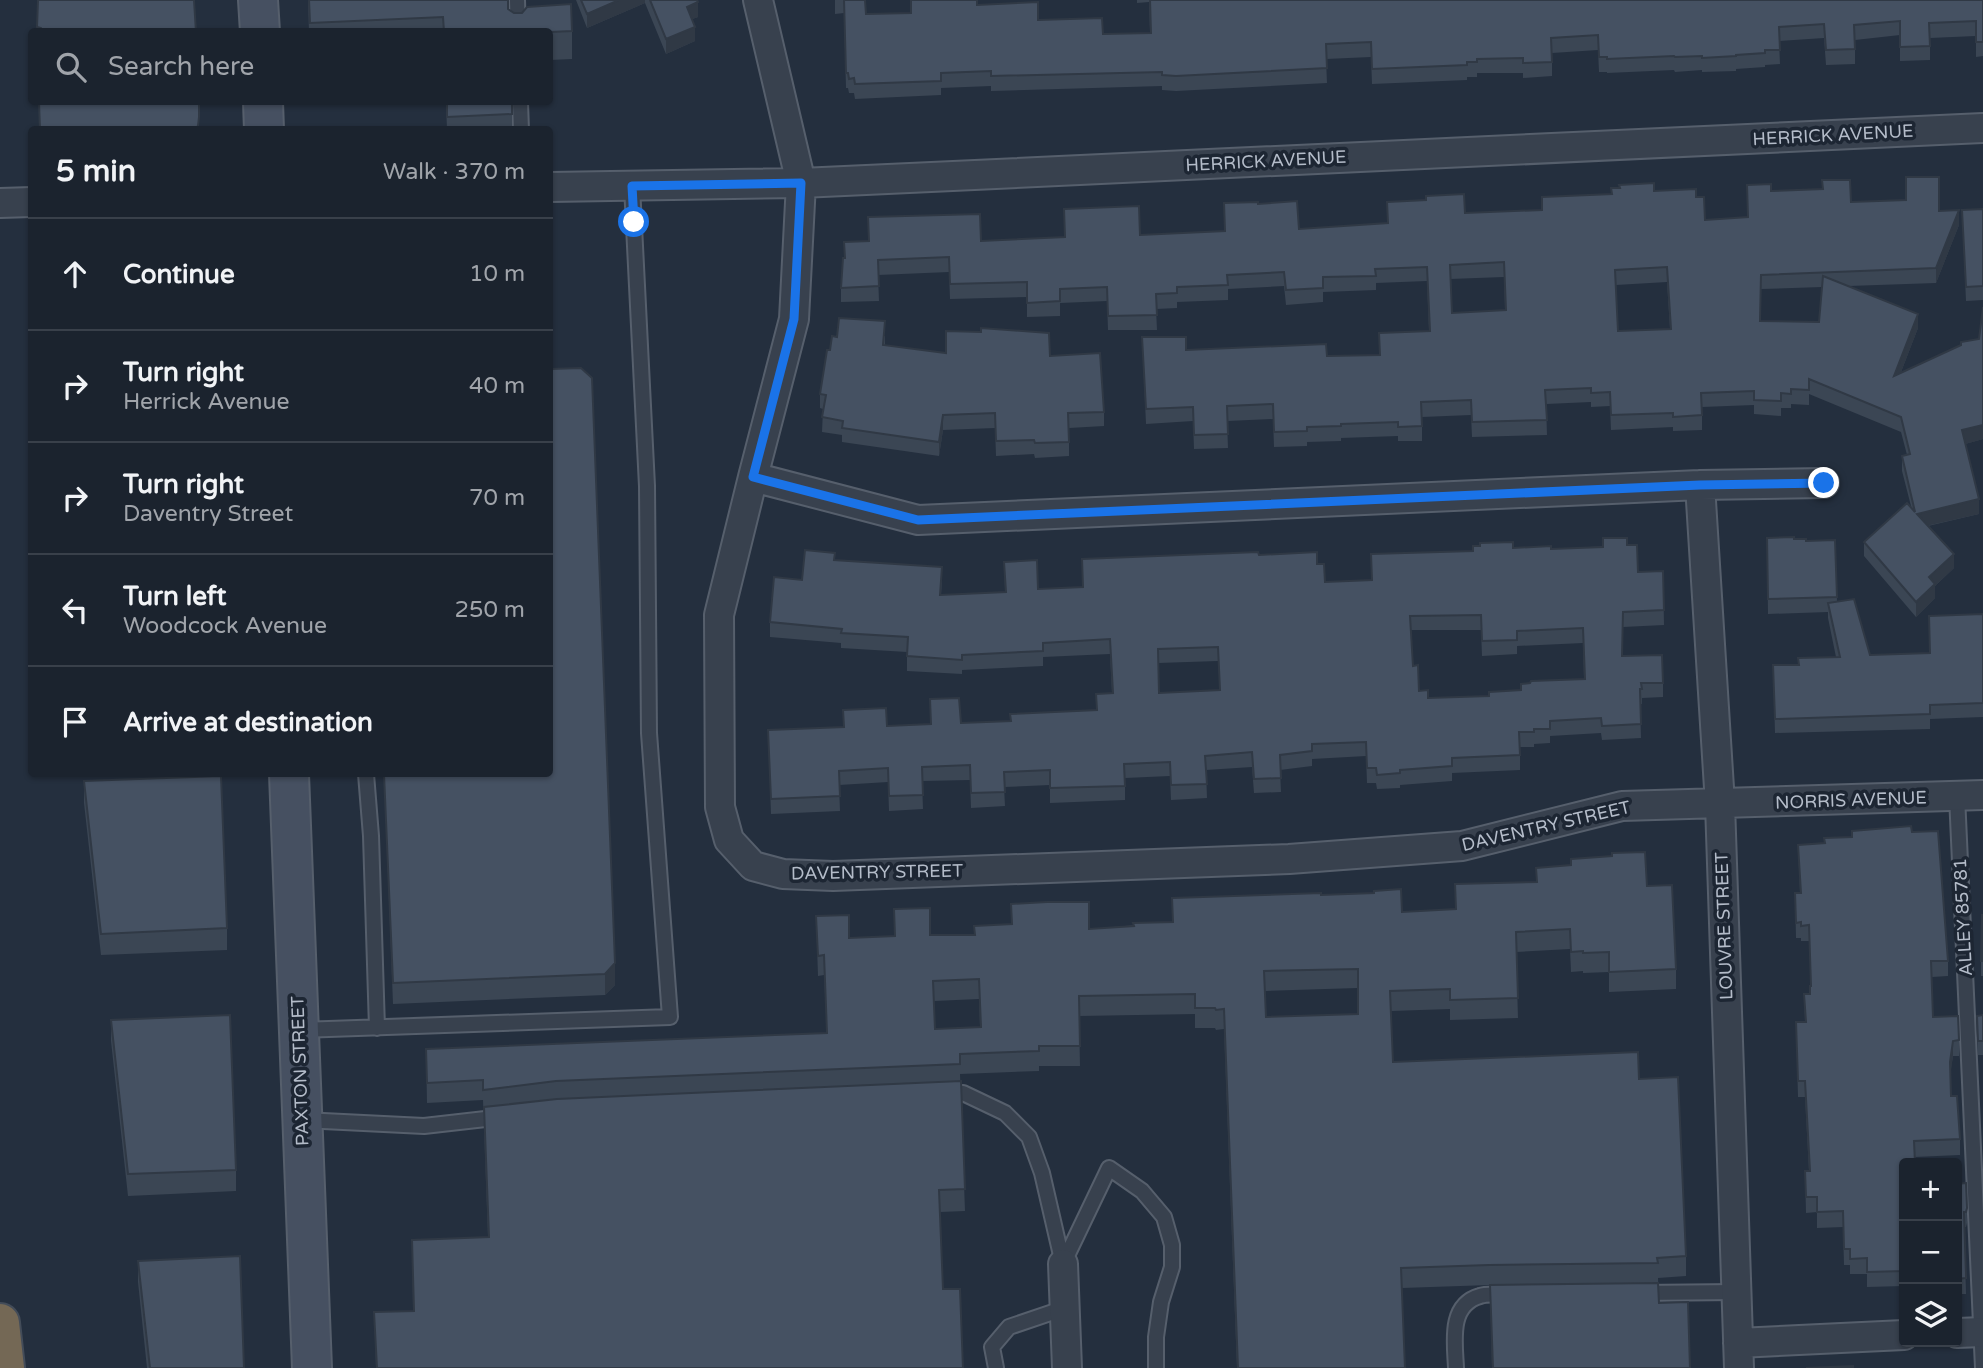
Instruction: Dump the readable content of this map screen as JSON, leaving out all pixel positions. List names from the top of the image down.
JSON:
{
  "streets": {
    "street": [
      "HERRICK AVENUE",
      "NORRIS AVENUE",
      "DAVENTRY STREET",
      "LOUVRE STREET",
      "PAXTON STREET"
    ],
    "lane": ["ALLEY 85781"]
  },
  "crossings": [
    ["HERRICK AVENUE", "DAVENTRY STREET"],
    ["NORRIS AVENUE", "DAVENTRY STREET"],
    ["NORRIS AVENUE", "ALLEY 85781"],
    ["NORRIS AVENUE", "LOUVRE STREET"],
    ["DAVENTRY STREET", "LOUVRE STREET"]
  ],
  "page": {
    "search": "Search here",
    "heading": ["5 min", "Walk · 370 m"],
    "list": [
      ["Continue", "10 m"],
      ["Turn right", "Herrick Avenue", "40 m"],
      ["Turn right", "Daventry Street", "70 m"],
      ["Turn left", "Woodcock Avenue", "250 m"],
      "Arrive at destination"
    ],
    "map_buttons": ["+", "−"]
  }
}
